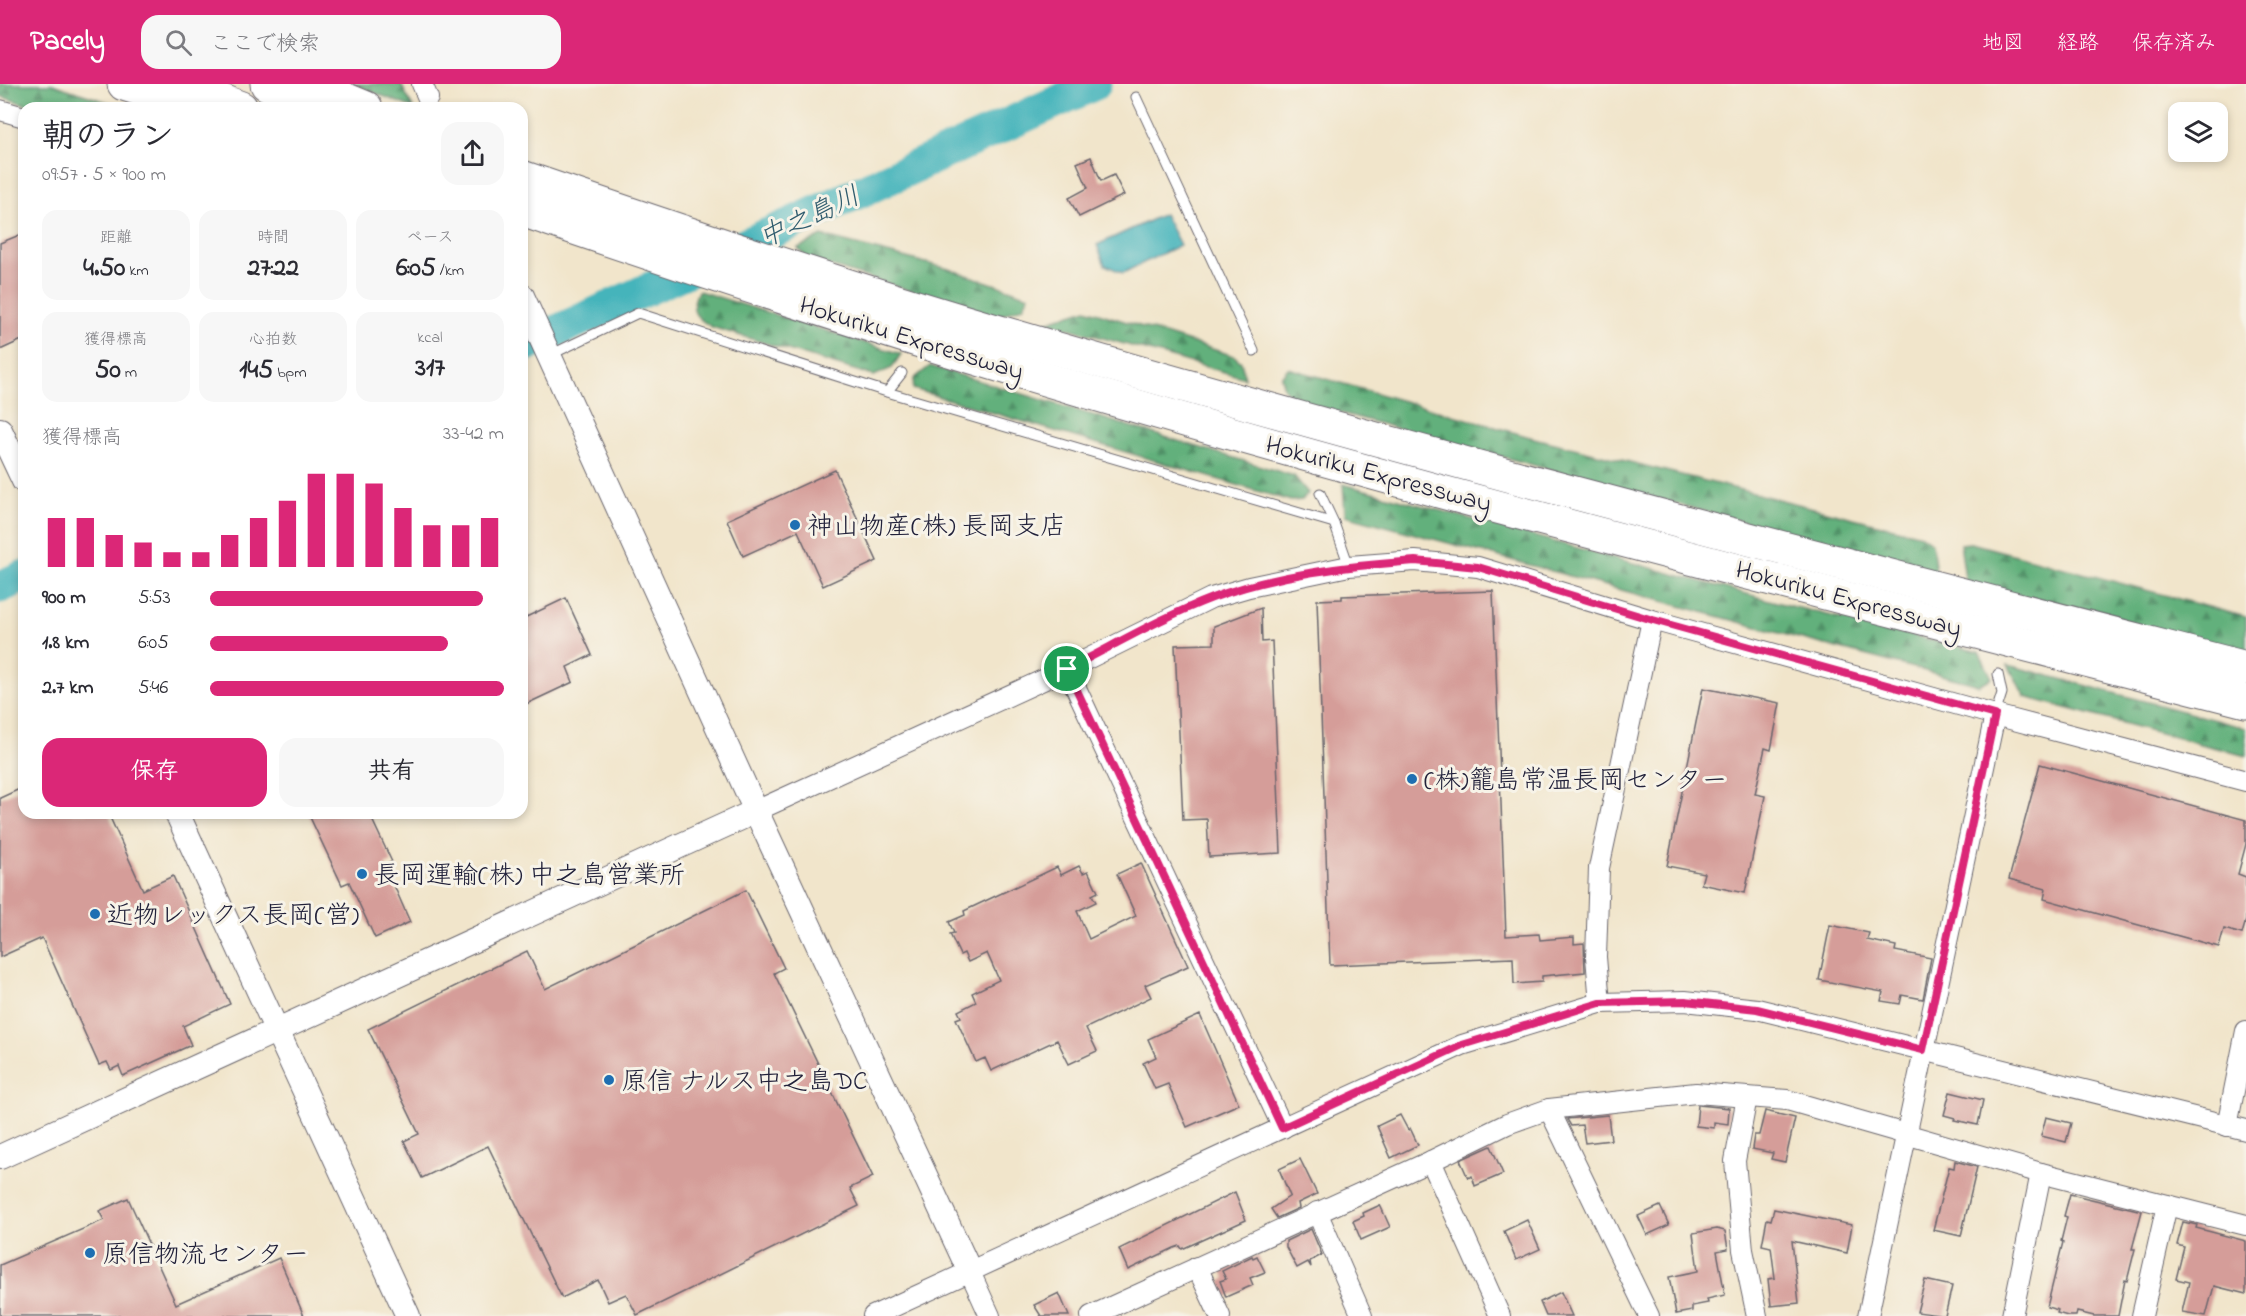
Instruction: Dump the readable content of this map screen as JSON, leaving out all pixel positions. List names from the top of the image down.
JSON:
{
  "streets": {
    "highway": ["Hokuriku Expressway"]
  },
  "water": ["中之島川"],
  "places": [
    "神山物産(株) 長岡支店",
    "(株)籠島常温長岡センター",
    "長岡運輸(株) 中之島営業所",
    "近物レックス長岡(営)",
    "原信 ナルス中之島DC",
    "原信物流センター"
  ],
  "page": {
    "header": "Pacely",
    "search": "ここで検索",
    "nav": ["地図", "経路", "保存済み"],
    "heading": ["朝のラン", "09:57 · 5 × 900 m"],
    "stats": [
      ["距離", "4.50 km"],
      ["時間", "27:22"],
      ["ペース", "6:05 /km"],
      ["獲得標高", "50 m"],
      ["心拍数", "145 bpm"],
      ["kcal", "317"]
    ],
    "chart": ["獲得標高", "33–42 m"],
    "list": [
      {
        "name": "900 m",
        "note": "5:53"
      },
      {
        "name": "1.8 km",
        "note": "6:05"
      },
      {
        "name": "2.7 km",
        "note": "5:46"
      }
    ],
    "buttons": ["保存", "共有"]
  }
}
